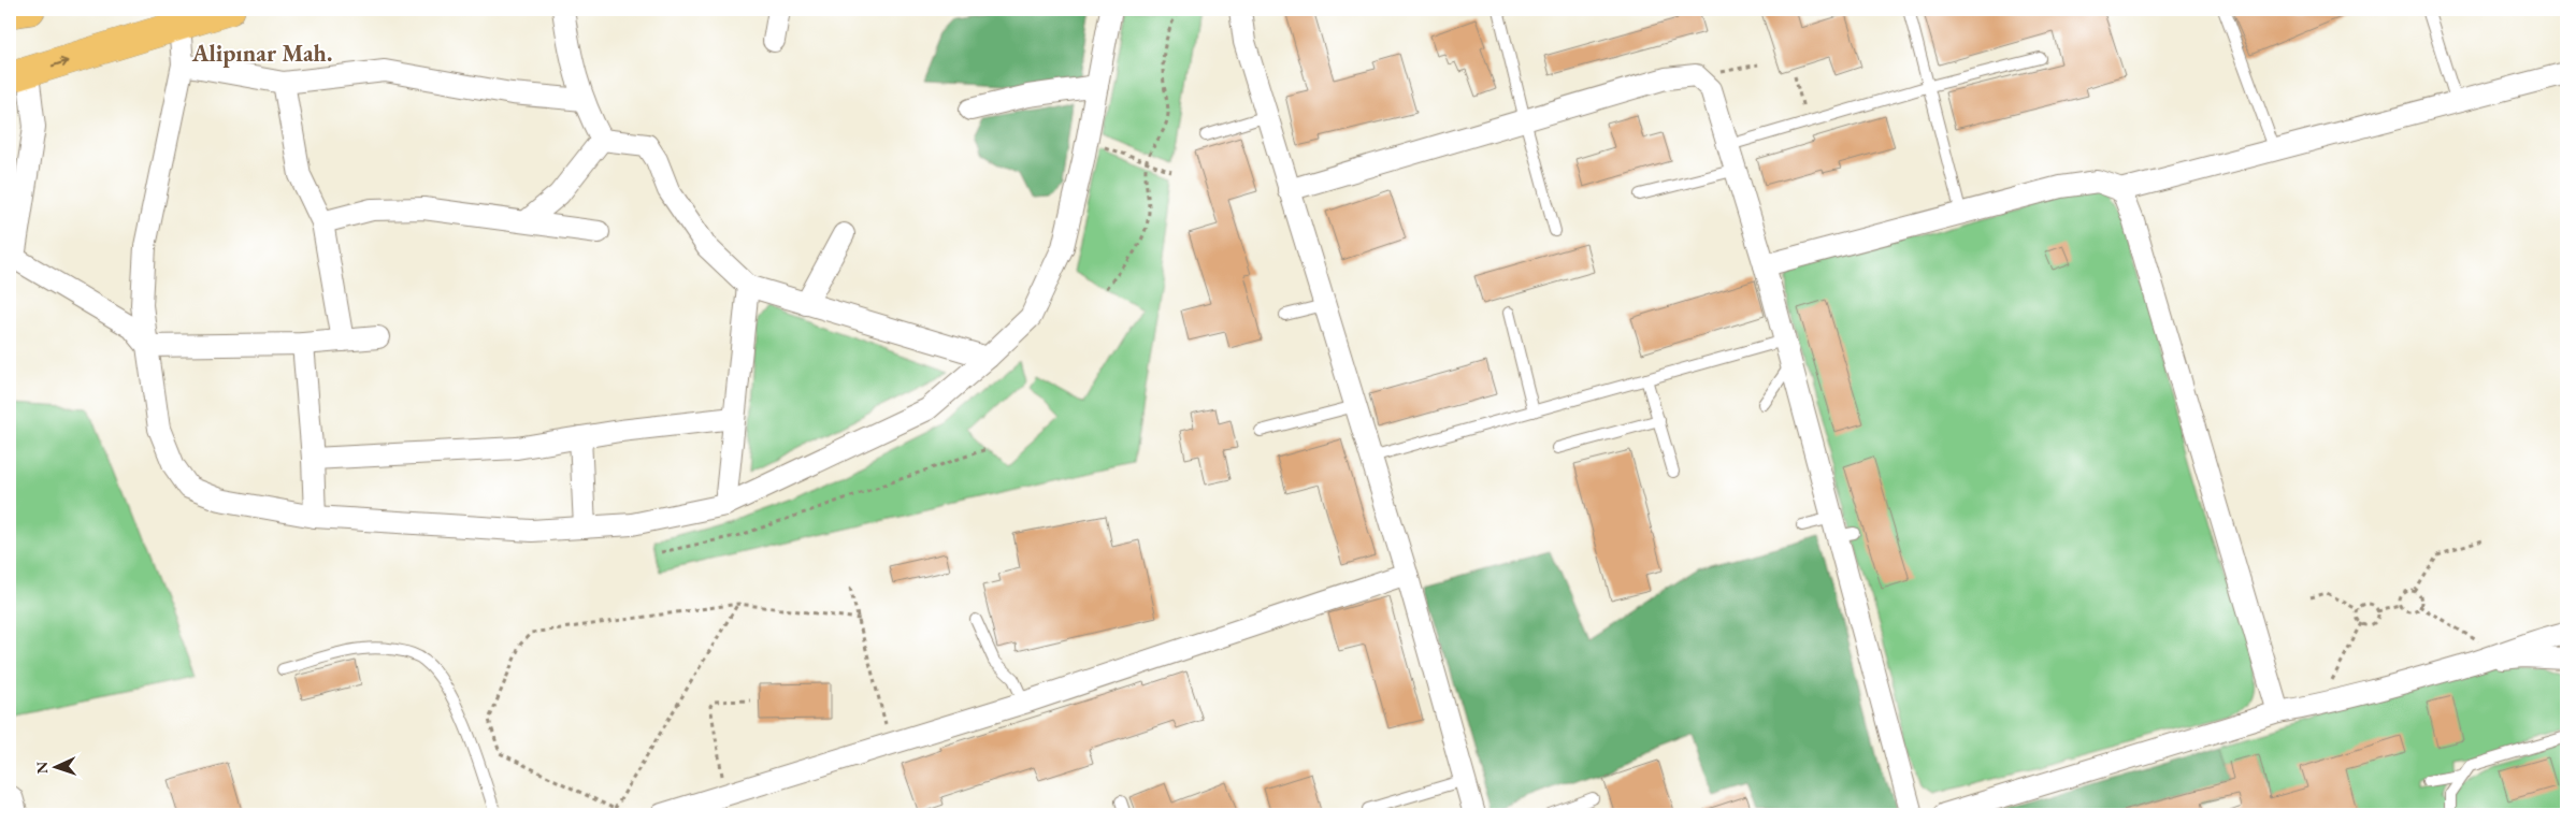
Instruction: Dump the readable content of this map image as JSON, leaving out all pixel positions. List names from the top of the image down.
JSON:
{
  "districts": ["Alipınar Mah."],
  "north": "left"
}
